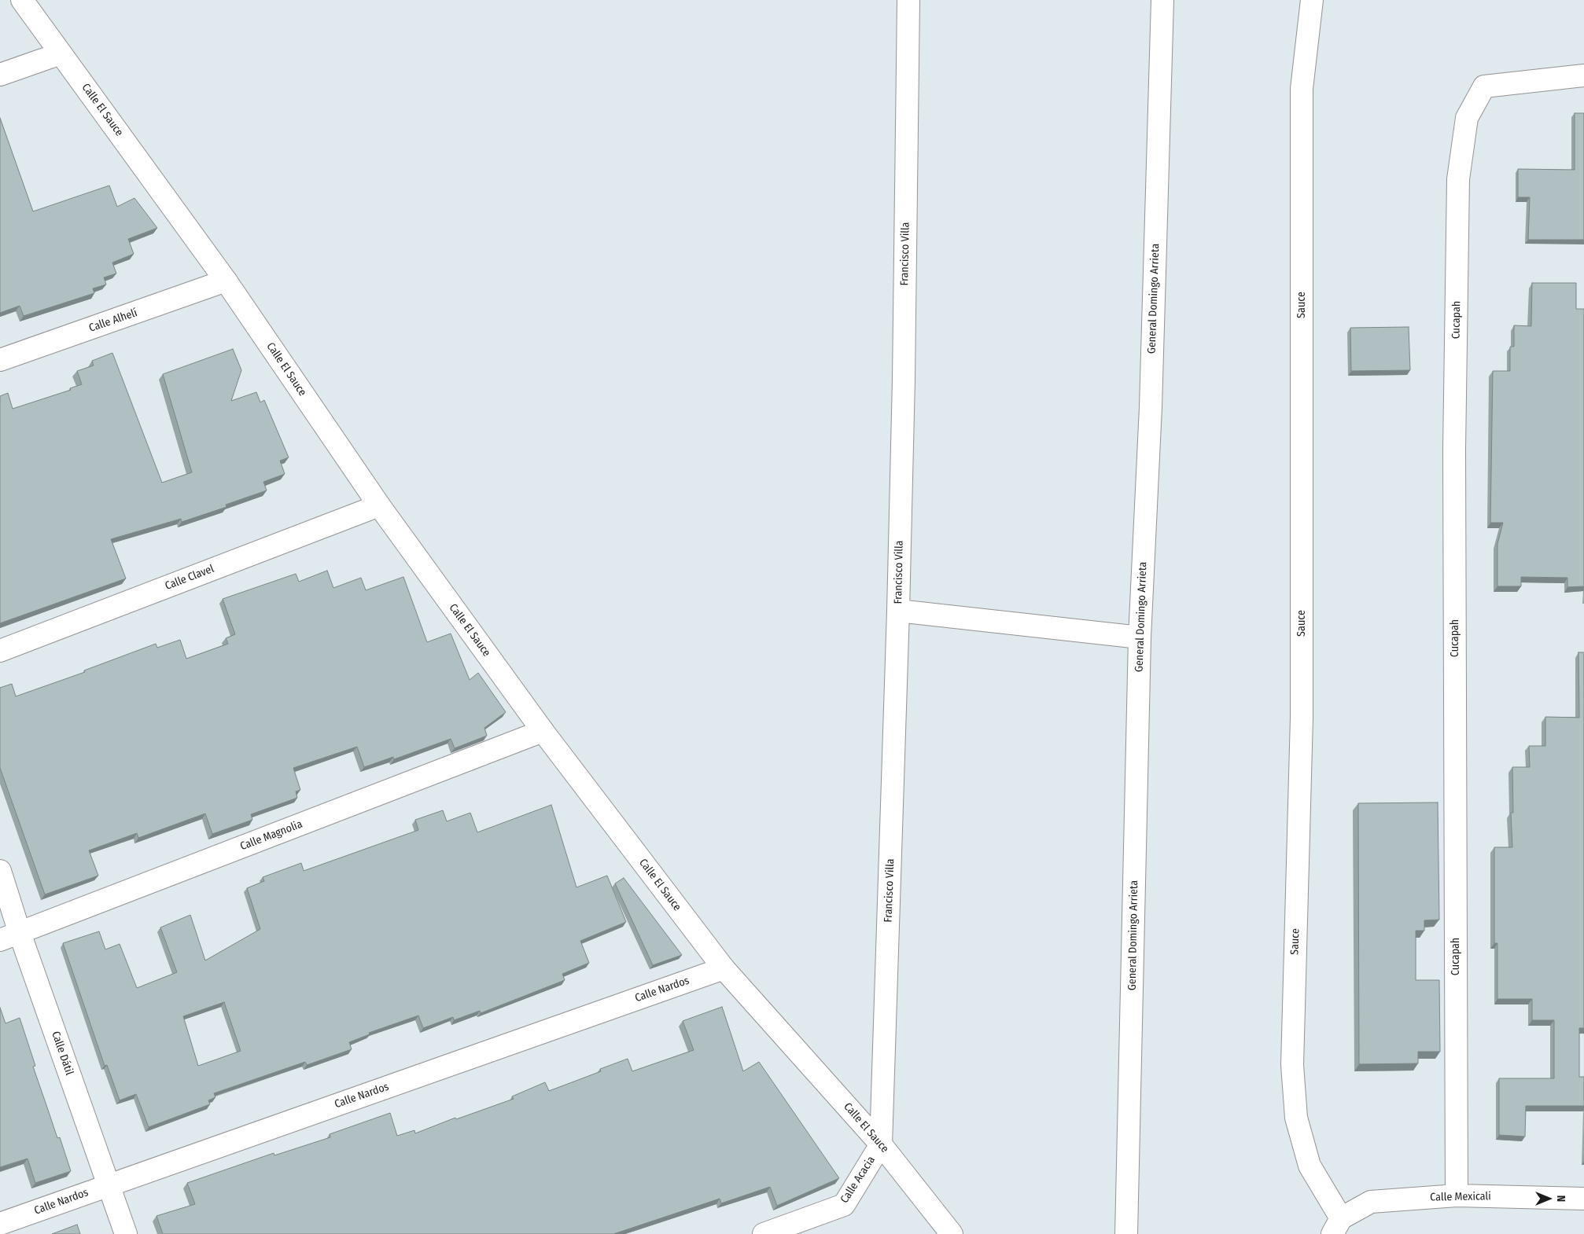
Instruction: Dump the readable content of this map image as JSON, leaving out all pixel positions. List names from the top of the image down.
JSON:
{
  "streets": {
    "street": [
      "Calle El Sauce",
      "Francisco Villa",
      "General Domingo Arrieta",
      "Sauce",
      "Cucapah",
      "Calle Alhelí",
      "Calle Clavel",
      "Calle Magnolia",
      "Calle Nardos",
      "Calle Dátil",
      "Calle Acacia",
      "Calle Mexicali"
    ]
  },
  "crossings": [
    ["Calle El Sauce", "Francisco Villa"],
    ["Calle El Sauce", "Calle Alhelí"],
    ["Calle El Sauce", "Calle Clavel"],
    ["Calle El Sauce", "Calle Magnolia"],
    ["Calle El Sauce", "Calle Nardos"],
    ["Calle El Sauce", "Calle Acacia"],
    ["Francisco Villa", "Calle Acacia"],
    ["Sauce", "Calle Mexicali"],
    ["Cucapah", "Calle Mexicali"],
    ["Calle Magnolia", "Calle Dátil"],
    ["Calle Nardos", "Calle Dátil"]
  ],
  "north": "right"
}
